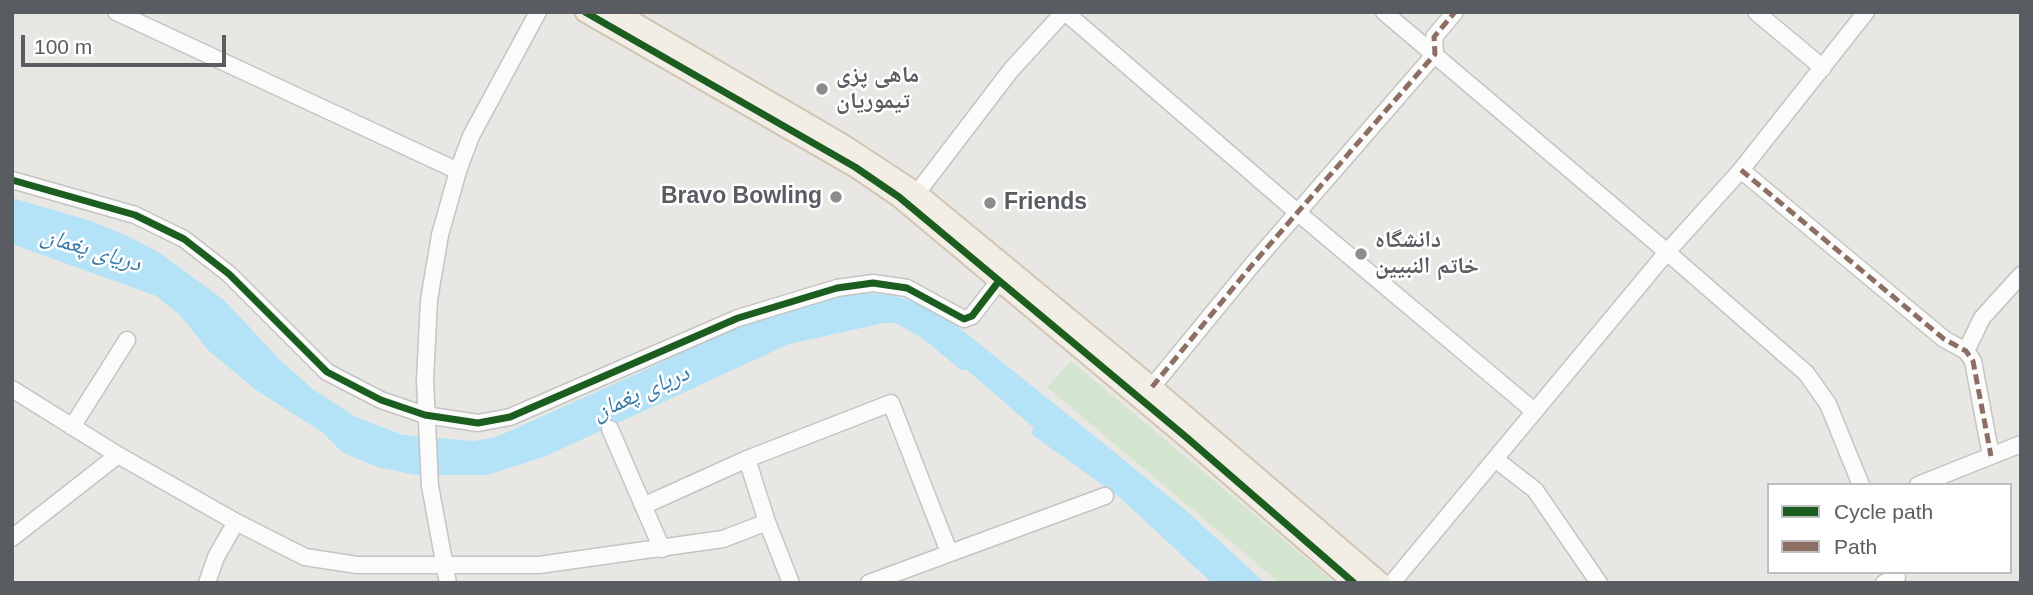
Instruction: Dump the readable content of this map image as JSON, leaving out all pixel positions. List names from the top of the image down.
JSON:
{
  "water": ["دریای پغمان"],
  "places": [
    "ماهی پزی تیموریان",
    "Bravo Bowling",
    "Friends",
    "دانشگاه خاتم النبیین"
  ],
  "legend": ["Cycle path", "Path"],
  "scale_bar": "100 m"
}
